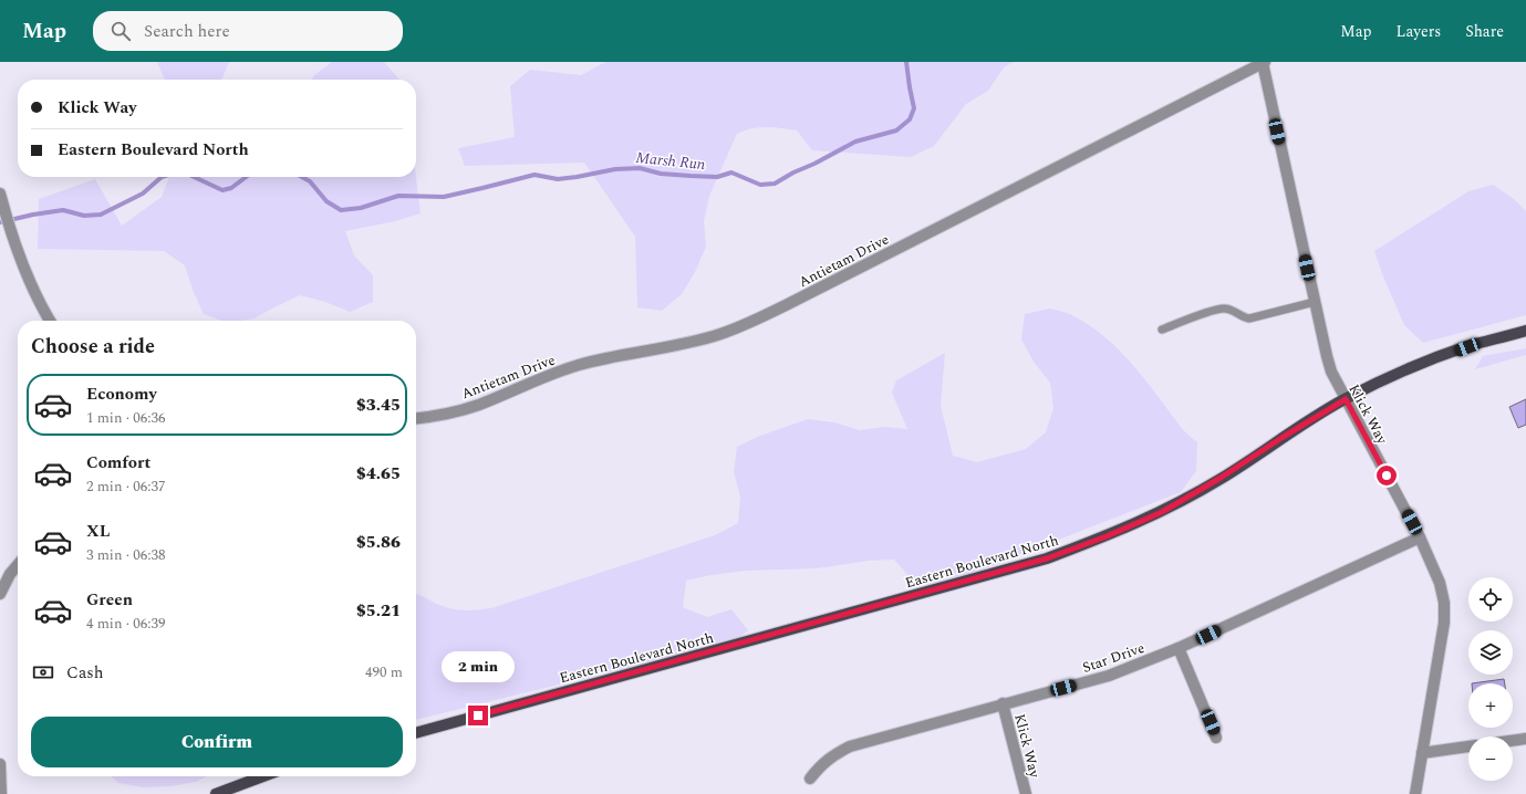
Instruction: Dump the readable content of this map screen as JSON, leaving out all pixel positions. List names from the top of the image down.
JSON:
{
  "streets": {
    "main road": ["Eastern Boulevard North"],
    "street": ["Antietam Drive", "Klick Way", "Star Drive"]
  },
  "crossings": [
    ["Antietam Drive", "Klick Way"],
    ["Klick Way", "Eastern Boulevard North"],
    ["Klick Way", "Star Drive"]
  ],
  "water": ["Marsh Run"],
  "page": {
    "header": "Map",
    "search": "Search here",
    "nav": ["Map", "Layers", "Share"],
    "banner": ["Klick Way", "Eastern Boulevard North"],
    "heading": "Choose a ride",
    "list": [
      {
        "name": "Economy",
        "note": "1 min · 06:36",
        "value": "$3.45"
      },
      {
        "name": "Comfort",
        "note": "2 min · 06:37",
        "value": "$4.65"
      },
      {
        "name": "XL",
        "note": "3 min · 06:38",
        "value": "$5.86"
      },
      {
        "name": "Green",
        "note": "4 min · 06:39",
        "value": "$5.21"
      }
    ],
    "map_buttons": ["+", "−"],
    "pay": ["Cash", "490 m"],
    "bubble": "2 min",
    "buttons": "Confirm"
  }
}
